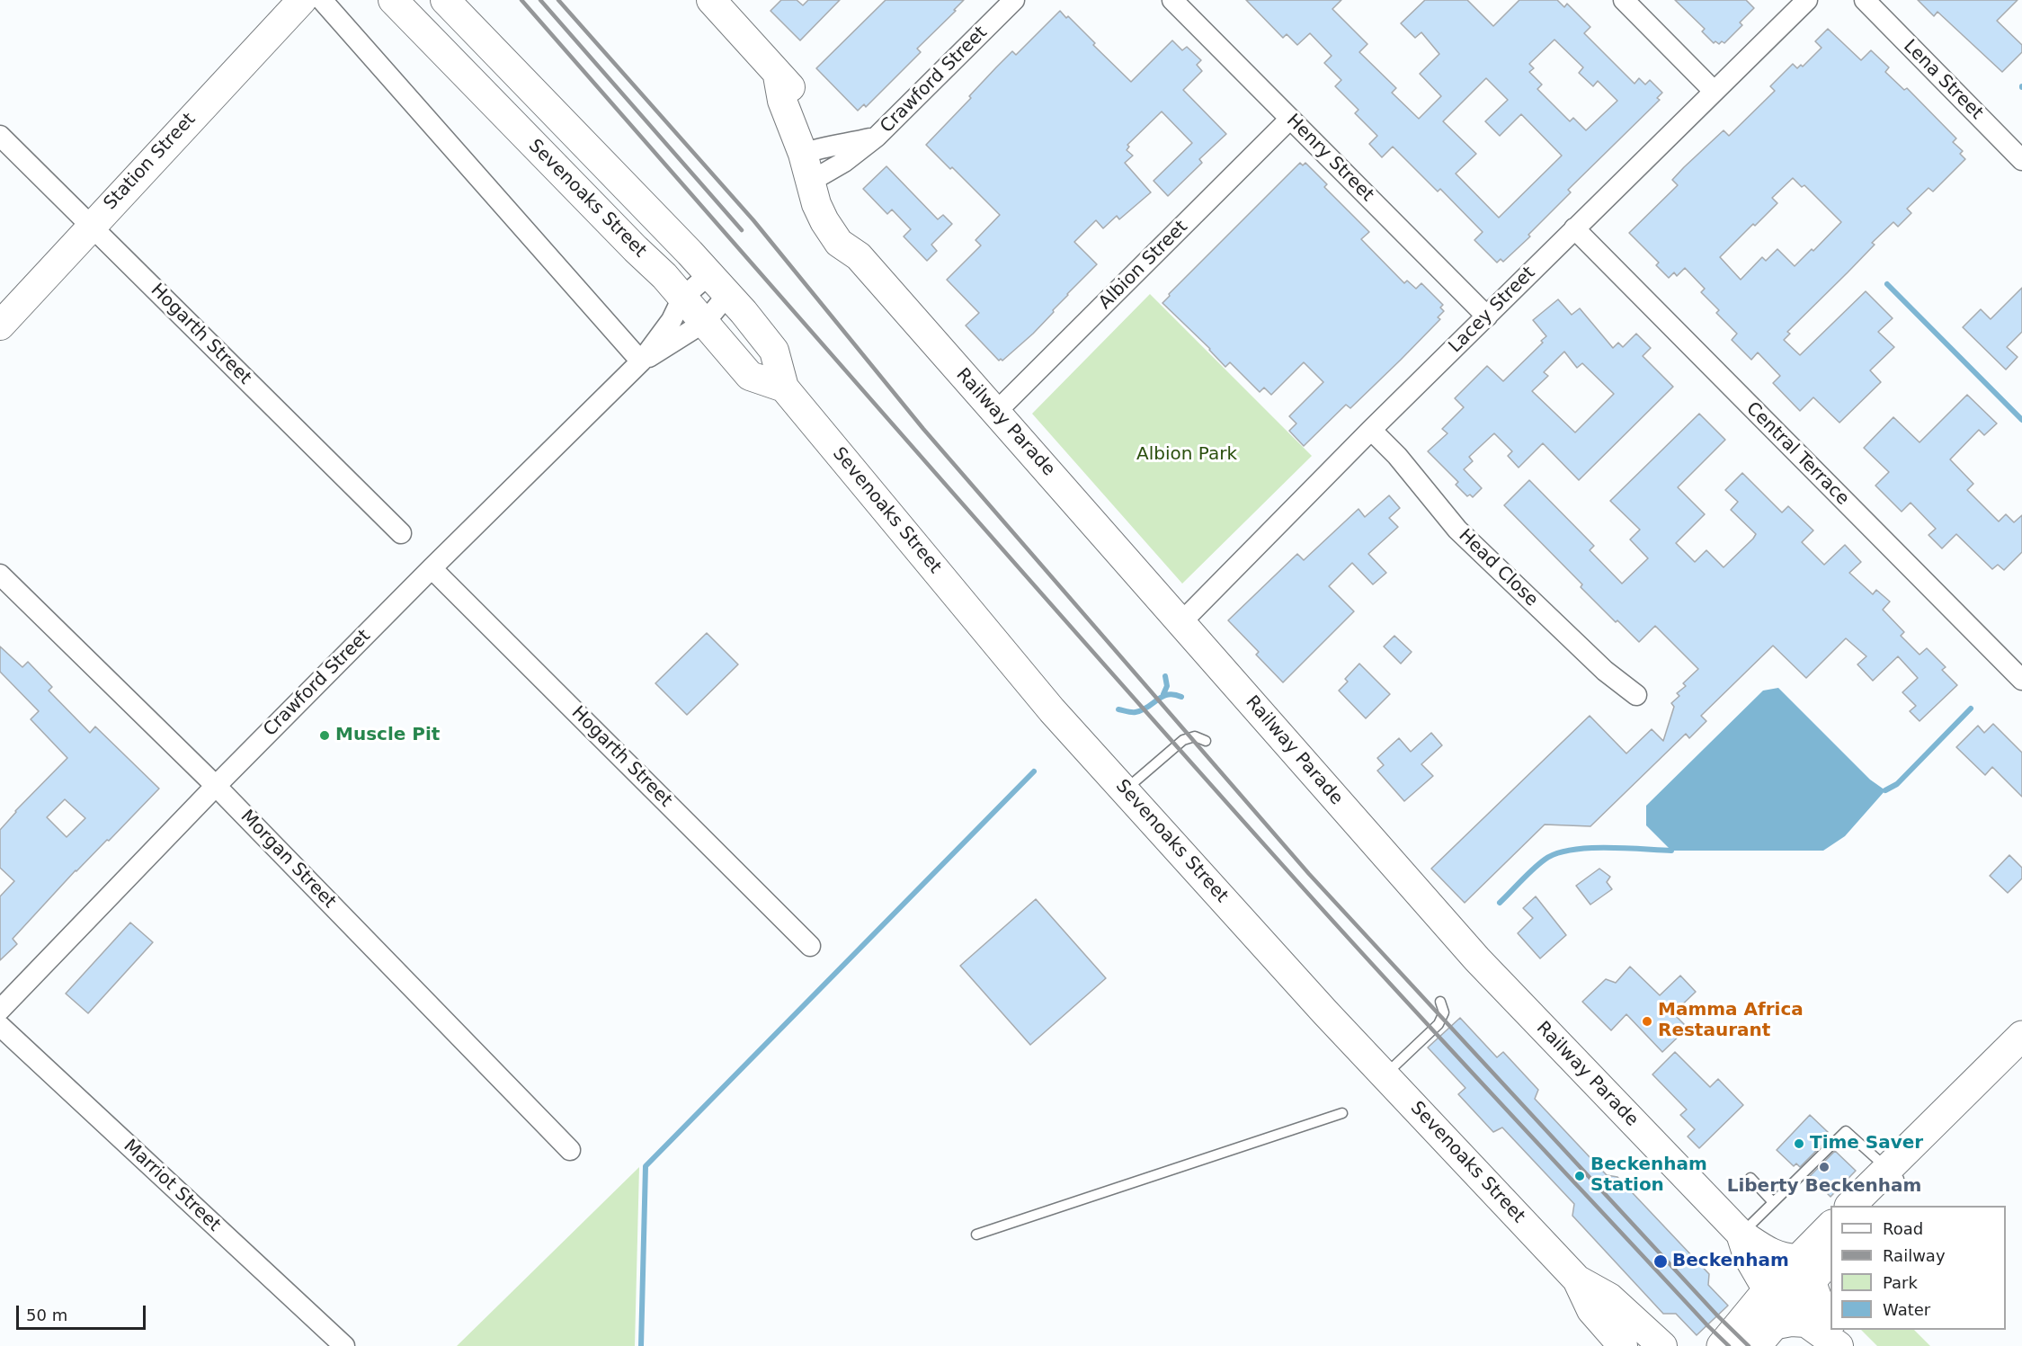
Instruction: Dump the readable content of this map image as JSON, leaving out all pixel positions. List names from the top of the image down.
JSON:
{
  "streets": {
    "main road": ["Station Street", "Sevenoaks Street", "Railway Parade"],
    "street": [
      "Crawford Street",
      "Lena Street",
      "Henry Street",
      "Albion Street",
      "Lacey Street",
      "Hogarth Street",
      "Central Terrace",
      "Head Close",
      "Morgan Street",
      "Marriot Street"
    ]
  },
  "crossings": [
    ["Crawford Street", "Sevenoaks Street"],
    ["Crawford Street", "Hogarth Street"],
    ["Crawford Street", "Railway Parade"],
    ["Crawford Street", "Morgan Street"],
    ["Henry Street", "Albion Street"],
    ["Henry Street", "Lacey Street"],
    ["Station Street", "Hogarth Street"],
    ["Albion Street", "Railway Parade"],
    ["Lacey Street", "Railway Parade"],
    ["Lacey Street", "Central Terrace"],
    ["Lacey Street", "Head Close"]
  ],
  "parks": ["Albion Park"],
  "places": [
    "Muscle Pit",
    "Mamma Africa Restaurant",
    "Time Saver",
    "Liberty Beckenham",
    "Beckenham Station",
    "Beckenham"
  ],
  "legend": [
    "Road",
    "Railway",
    "Park",
    "Water"
  ],
  "scale_bar": "50 m"
}
